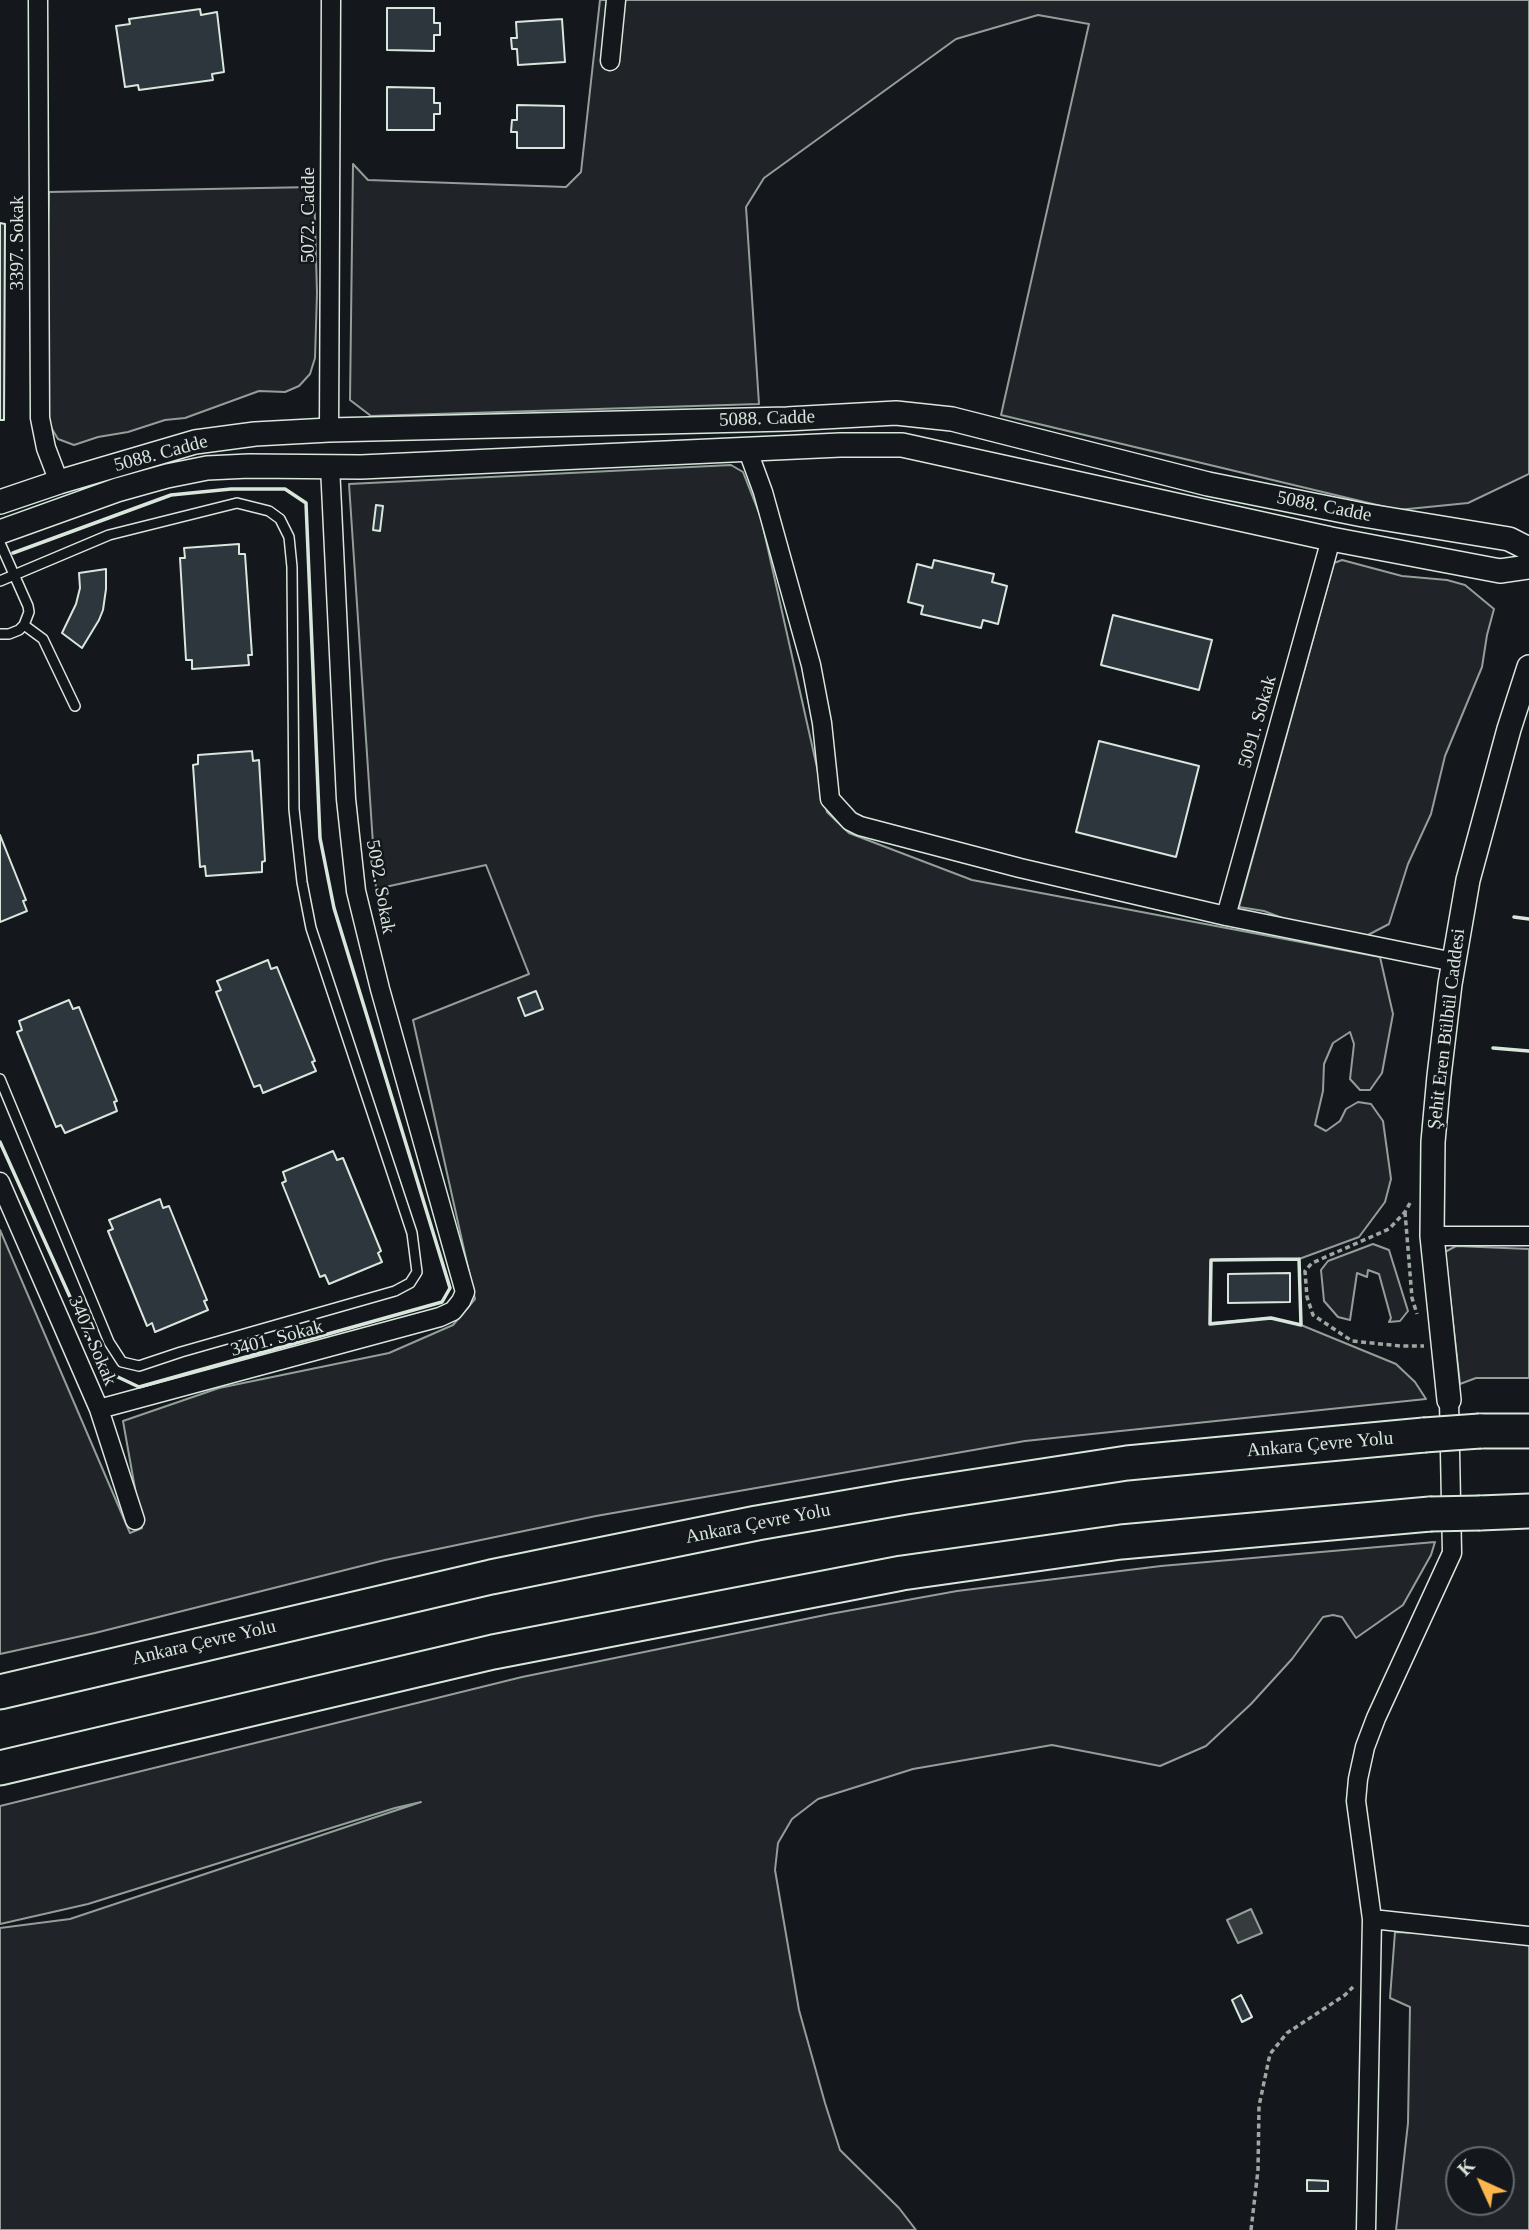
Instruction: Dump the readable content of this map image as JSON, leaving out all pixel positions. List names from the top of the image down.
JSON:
{
  "streets": {
    "highway": ["Ankara Çevre Yolu"],
    "street": [
      "5072. Cadde",
      "3397. Sokak",
      "5088. Cadde",
      "5091. Sokak",
      "5092. Sokak",
      "Şehit Eren Bülbül Caddesi",
      "3401. Sokak",
      "3407. Sokak"
    ]
  },
  "crossings": [
    ["5072. Cadde", "5088. Cadde"],
    ["3397. Sokak", "5088. Cadde"],
    ["5088. Cadde", "5091. Sokak"],
    ["5088. Cadde", "5092. Sokak"],
    ["5092. Sokak", "3401. Sokak"],
    ["3401. Sokak", "3407. Sokak"]
  ],
  "north": "top left"
}
